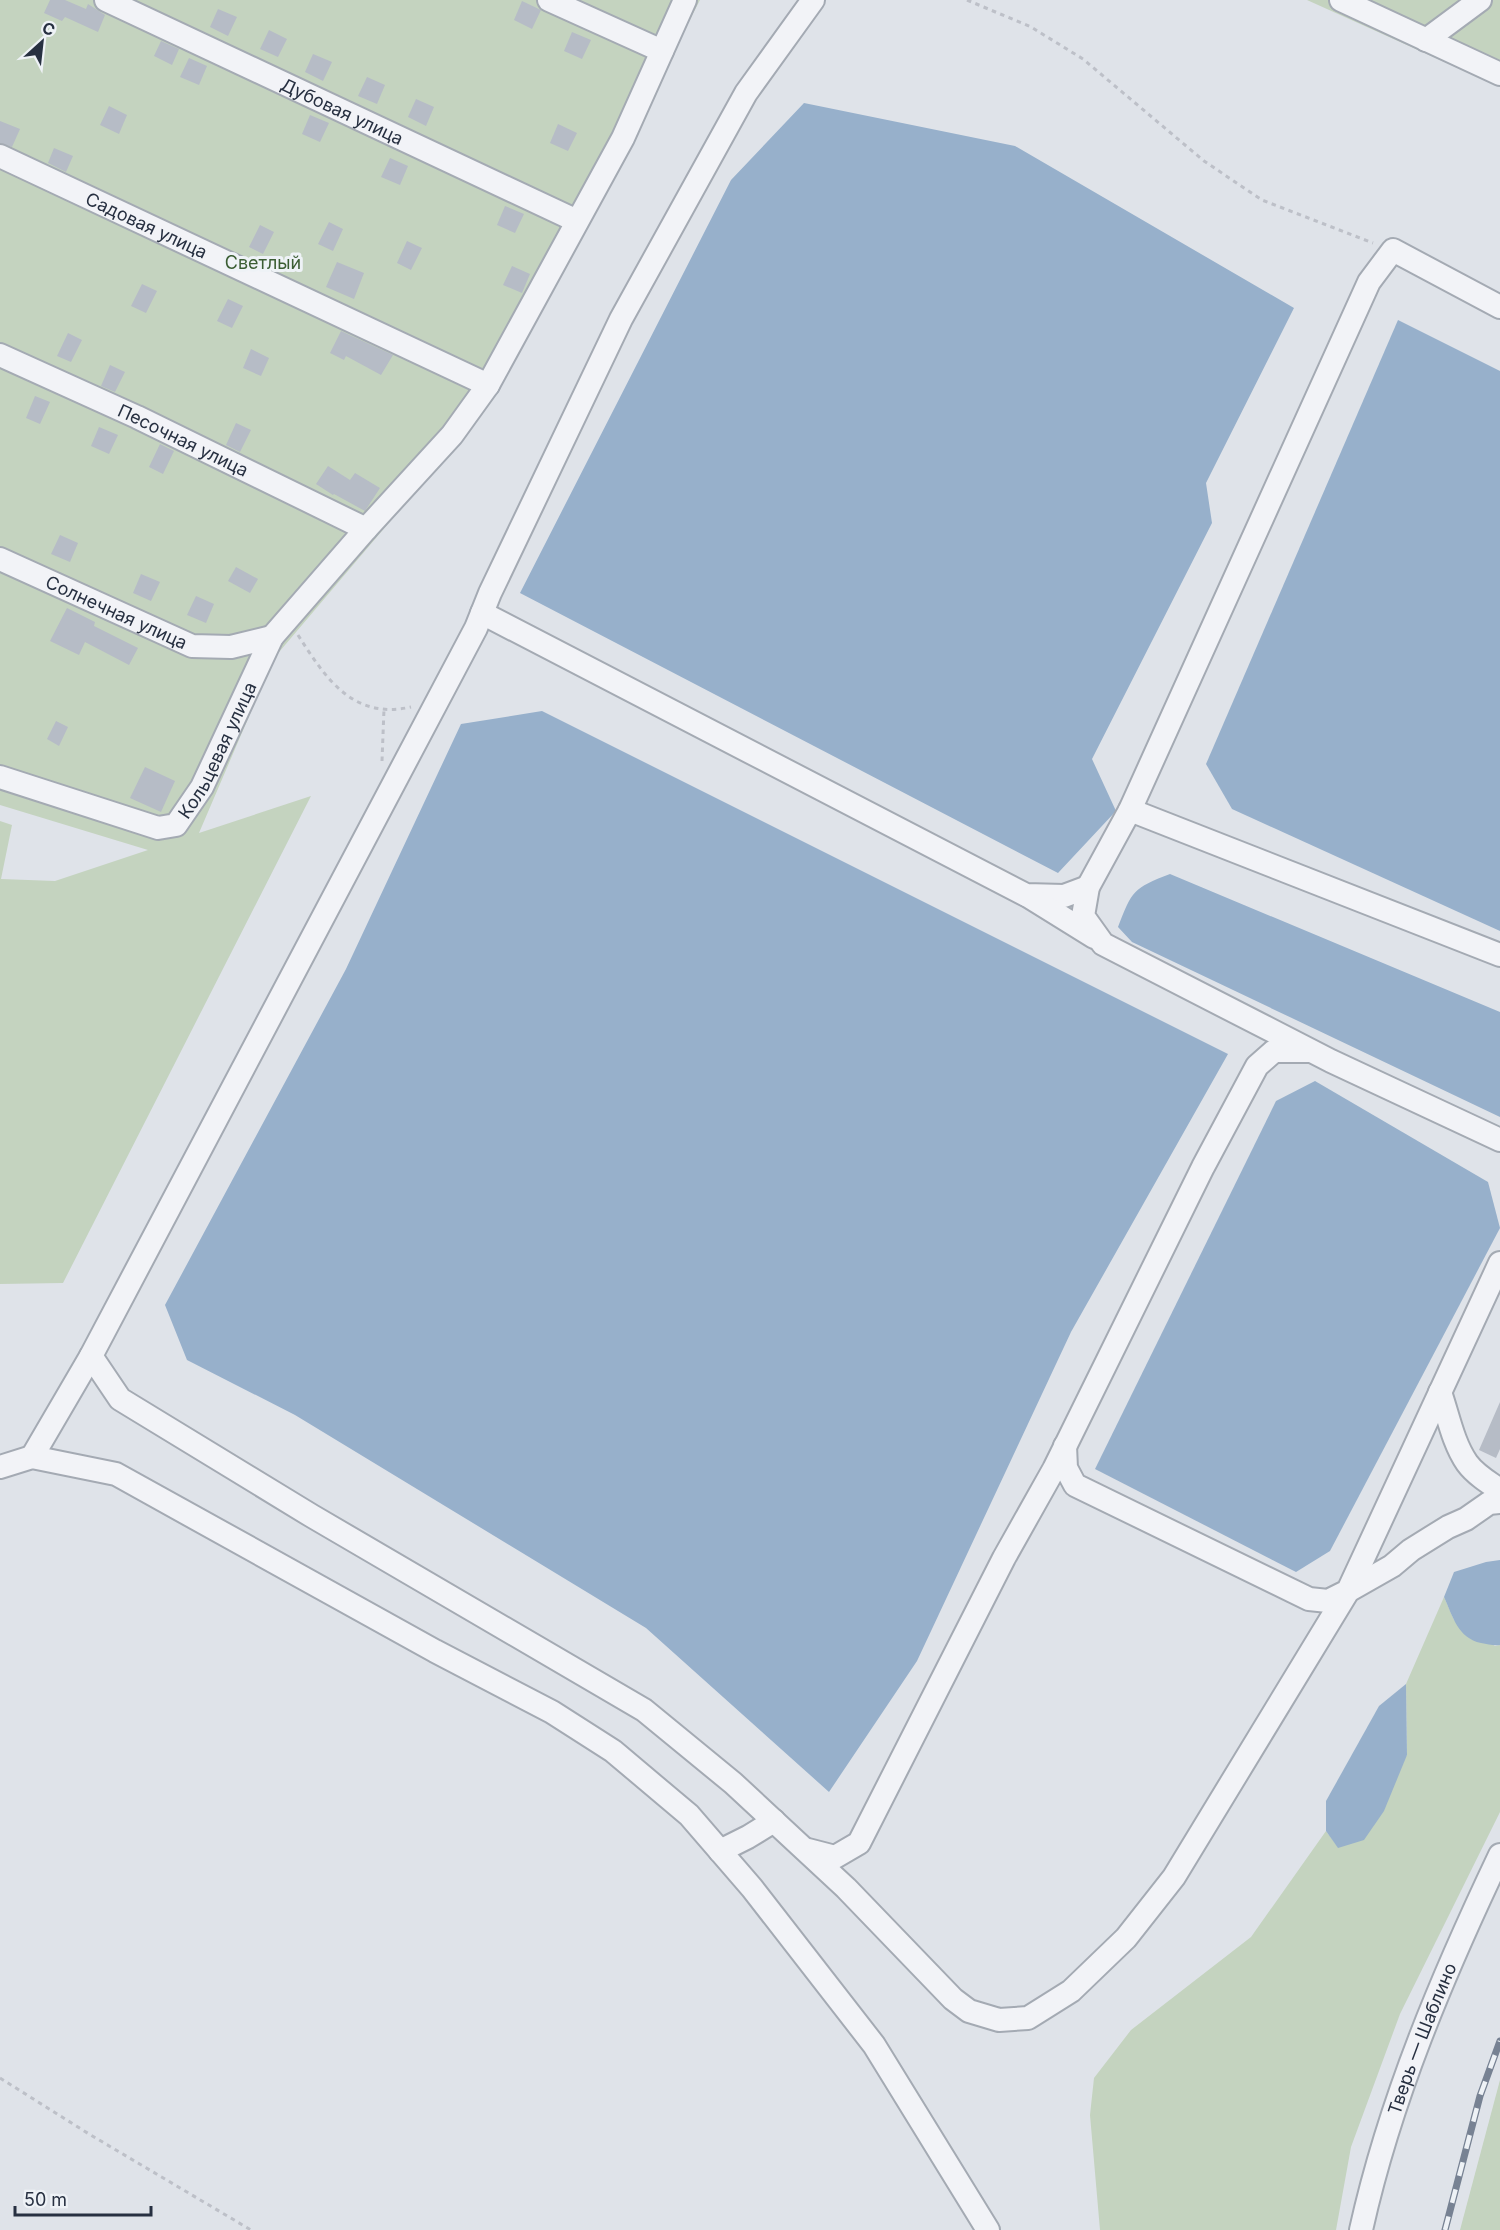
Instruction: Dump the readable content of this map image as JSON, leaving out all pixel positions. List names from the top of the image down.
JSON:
{
  "streets": {
    "street": [
      "Дубовая улица",
      "Садовая улица",
      "Песочная улица",
      "Солнечная улица",
      "Кольцевая улица",
      "Тверь — Шаблино"
    ]
  },
  "crossings": [
    ["Дубовая улица", "Кольцевая улица"],
    ["Садовая улица", "Кольцевая улица"],
    ["Песочная улица", "Кольцевая улица"],
    ["Солнечная улица", "Кольцевая улица"]
  ],
  "parks": ["Светлый"],
  "scale_bar": "50 m",
  "north": "top right"
}
